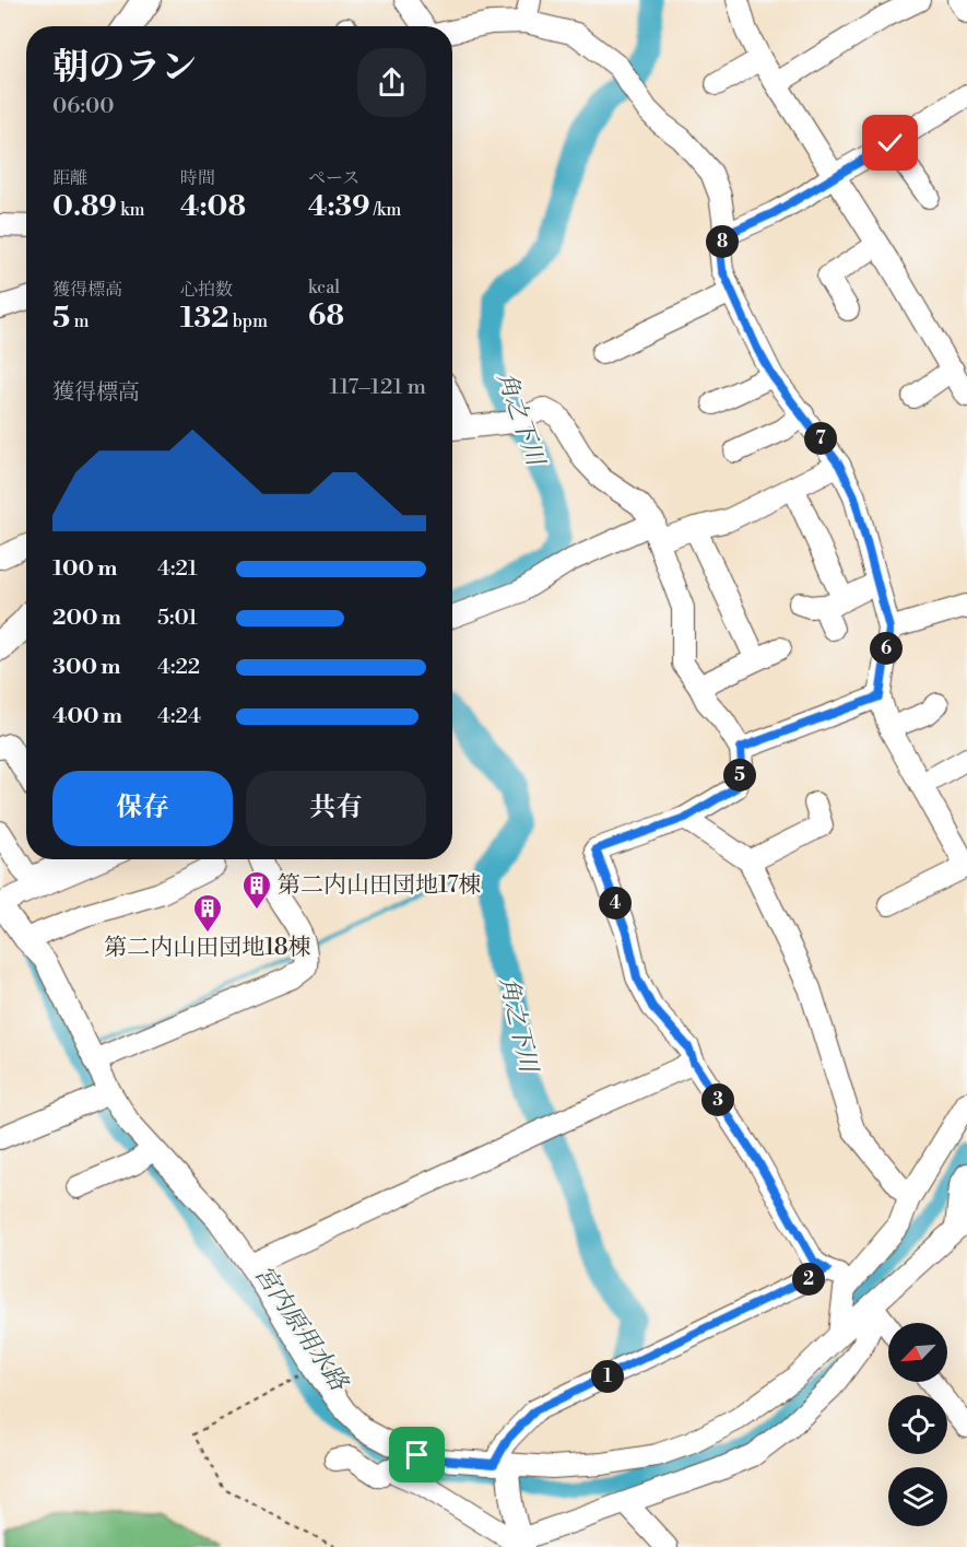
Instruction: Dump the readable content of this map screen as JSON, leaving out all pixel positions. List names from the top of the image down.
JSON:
{
  "water": ["角之下川", "宮内原用水路"],
  "places": {
    "building": ["第二内山田団地17棟", "第二内山田団地18棟"]
  },
  "north": "bottom left",
  "page": {
    "heading": ["朝のラン", "06:00"],
    "stats": [
      ["距離", "0.89 km"],
      ["時間", "4:08"],
      ["ペース", "4:39 /km"],
      ["獲得標高", "5 m"],
      ["心拍数", "132 bpm"],
      ["kcal", "68"]
    ],
    "pins": [
      "8",
      "7",
      "6",
      "5",
      "4",
      "3",
      "2",
      "1"
    ],
    "chart": ["獲得標高", "117–121 m"],
    "list": [
      {
        "name": "100 m",
        "note": "4:21"
      },
      {
        "name": "200 m",
        "note": "5:01"
      },
      {
        "name": "300 m",
        "note": "4:22"
      },
      {
        "name": "400 m",
        "note": "4:24"
      }
    ],
    "buttons": ["保存", "共有"]
  }
}
